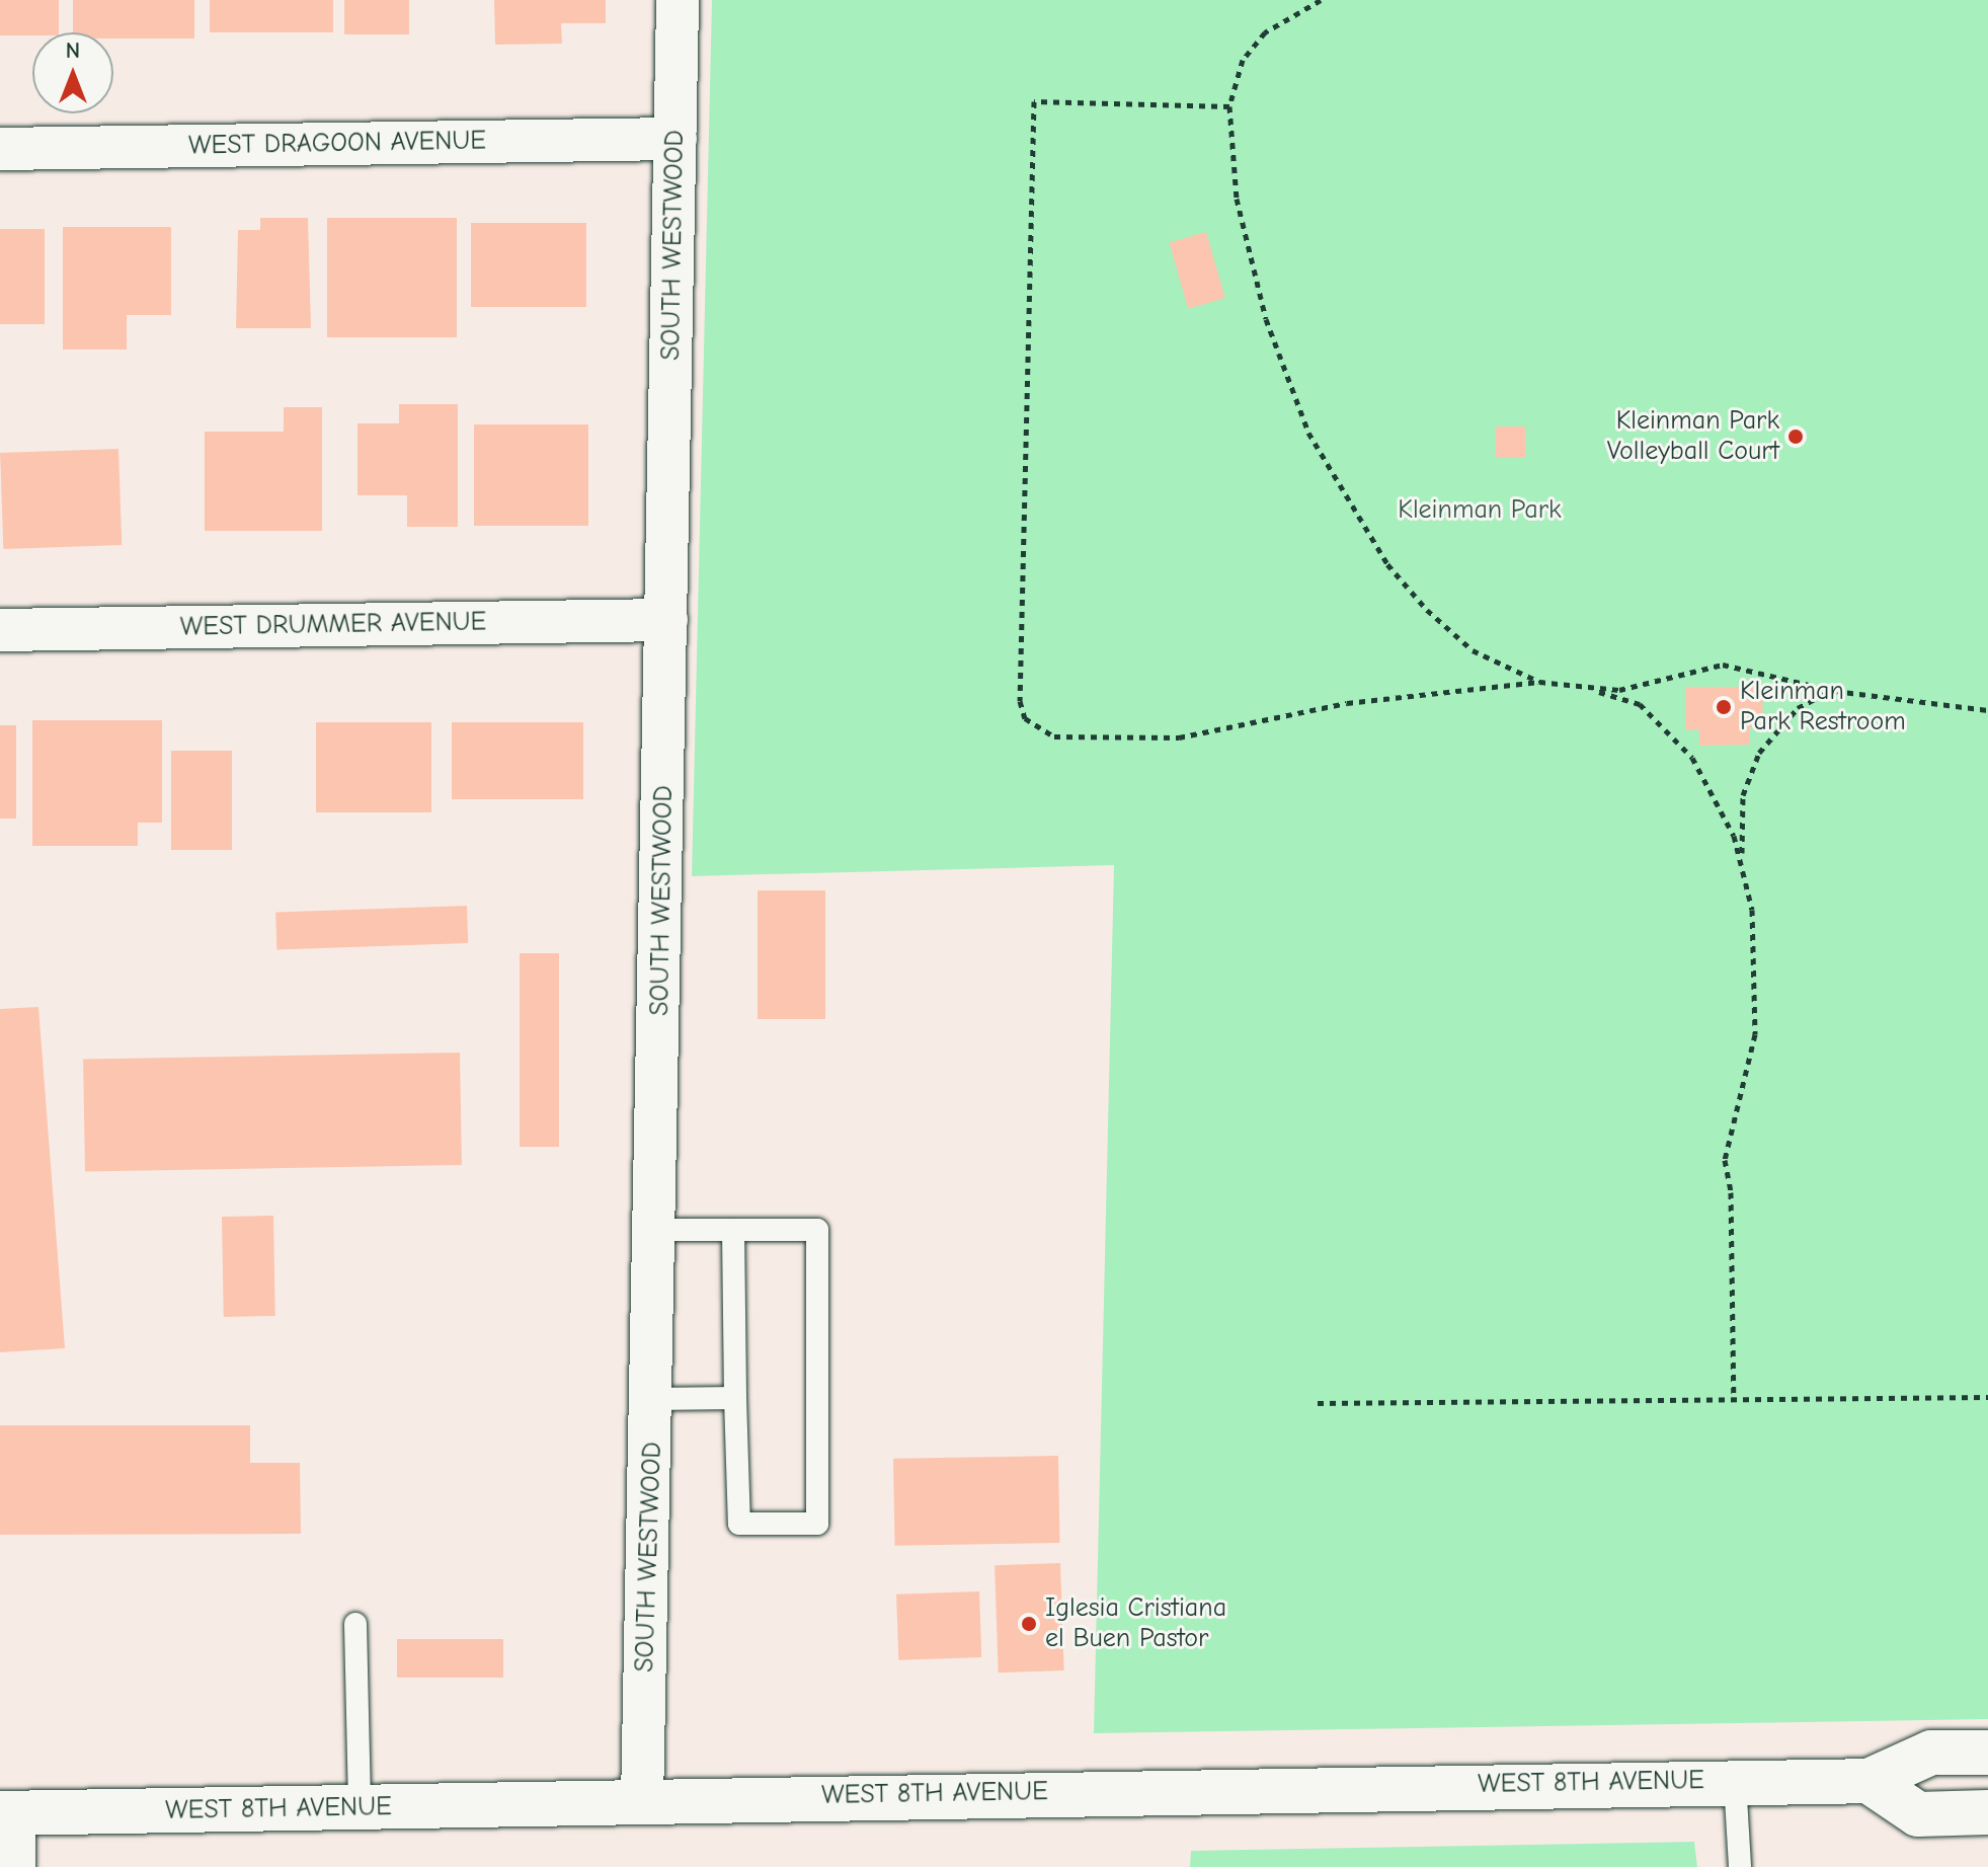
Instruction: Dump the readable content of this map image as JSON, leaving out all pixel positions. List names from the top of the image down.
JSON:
{
  "streets": {
    "street": [
      "WEST DRAGOON AVENUE",
      "SOUTH WESTWOOD",
      "WEST DRUMMER AVENUE",
      "WEST 8TH AVENUE"
    ]
  },
  "crossings": [
    ["WEST DRAGOON AVENUE", "SOUTH WESTWOOD"],
    ["SOUTH WESTWOOD", "WEST DRUMMER AVENUE"],
    ["SOUTH WESTWOOD", "WEST 8TH AVENUE"]
  ],
  "parks": ["Kleinman Park"],
  "places": ["Kleinman Park Volleyball Court", "Kleinman Park Restroom", "Iglesia Cristiana el Buen Pastor"],
  "north": "top"
}
